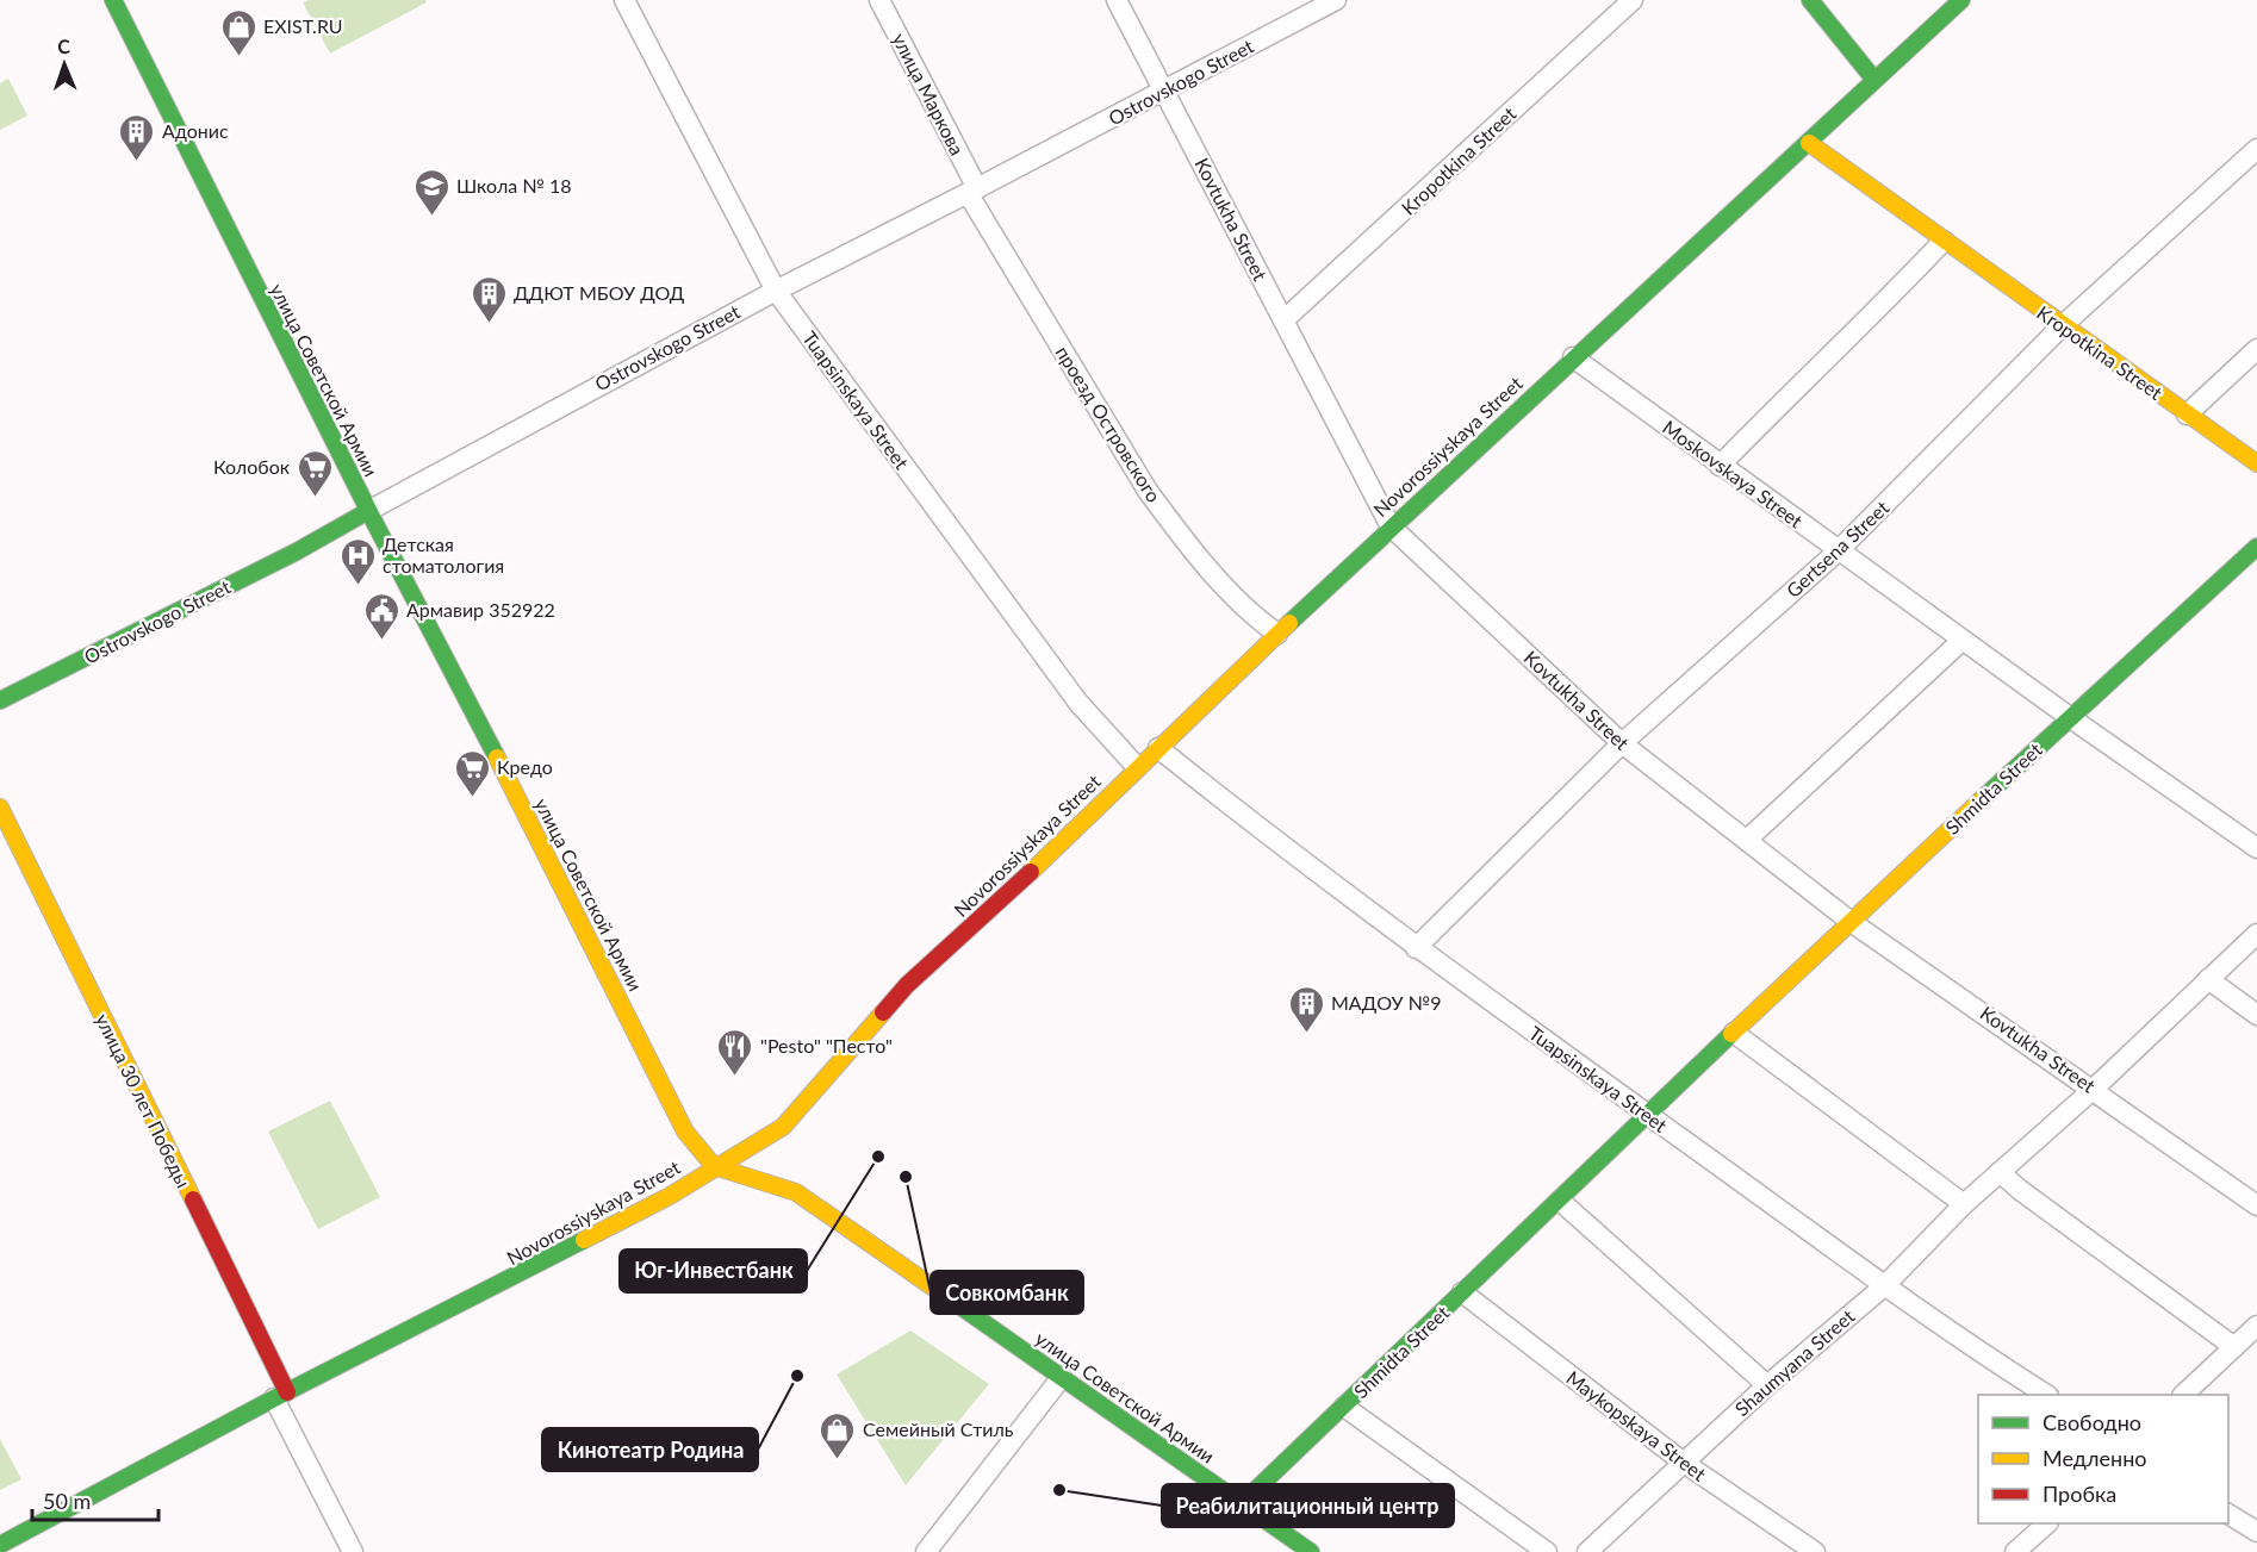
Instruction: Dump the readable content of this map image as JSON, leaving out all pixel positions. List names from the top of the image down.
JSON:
{
  "streets": {
    "main road": [
      "Ostrovskogo Street",
      "Kropotkina Street",
      "улица Советской Армии",
      "Novorossiyskaya Street",
      "Shmidta Street",
      "улица 30 лет Победы"
    ],
    "street": [
      "улица Маркова",
      "Kovtukha Street",
      "Tuapsinskaya Street",
      "проезд Островского",
      "Moskovskaya Street",
      "Gertsena Street",
      "Shaumyana Street",
      "Maykopskaya Street"
    ]
  },
  "crossings": [
    ["Ostrovskogo Street", "улица Маркова"],
    ["Ostrovskogo Street", "Kovtukha Street"],
    ["Ostrovskogo Street", "улица Советской Армии"],
    ["Ostrovskogo Street", "Tuapsinskaya Street"],
    ["Ostrovskogo Street", "проезд Островского"],
    ["улица Маркова", "проезд Островского"],
    ["Kropotkina Street", "Kovtukha Street"],
    ["Kropotkina Street", "Novorossiyskaya Street"],
    ["Kropotkina Street", "Gertsena Street"],
    ["Kovtukha Street", "Novorossiyskaya Street"],
    ["Kovtukha Street", "Gertsena Street"],
    ["Kovtukha Street", "Shmidta Street"],
    ["Kovtukha Street", "Shaumyana Street"],
    ["улица Советской Армии", "Novorossiyskaya Street"],
    ["улица Советской Армии", "Shmidta Street"],
    ["Tuapsinskaya Street", "Novorossiyskaya Street"],
    ["Tuapsinskaya Street", "Gertsena Street"],
    ["Tuapsinskaya Street", "Shmidta Street"],
    ["Tuapsinskaya Street", "Shaumyana Street"],
    ["проезд Островского", "Novorossiyskaya Street"],
    ["Novorossiyskaya Street", "Moskovskaya Street"],
    ["Novorossiyskaya Street", "улица 30 лет Победы"],
    ["Moskovskaya Street", "Gertsena Street"],
    ["Moskovskaya Street", "Shmidta Street"],
    ["Shmidta Street", "Maykopskaya Street"],
    ["Shaumyana Street", "Maykopskaya Street"]
  ],
  "places": {
    "shop": ["EXIST.RU", "Семейный Стиль"],
    "building": ["Адонис", "ДДЮТ МБОУ ДОД", "МАДОУ №9"],
    "school or university": ["Школа № 18"],
    "supermarket": ["Колобок", "Кредо"],
    "hospital": ["Детская стоматология"],
    "public building": ["Армавир 352922"],
    "restaurant": ["\"Pesto\" \"Песто\""],
    "other": [
      "Юг-Инвестбанк",
      "Совкомбанк",
      "Кинотеатр Родина",
      "Реабилитационный центр"
    ]
  },
  "legend": ["Свободно", "Медленно", "Пробка"],
  "scale_bar": "50 m",
  "north": "top"
}
